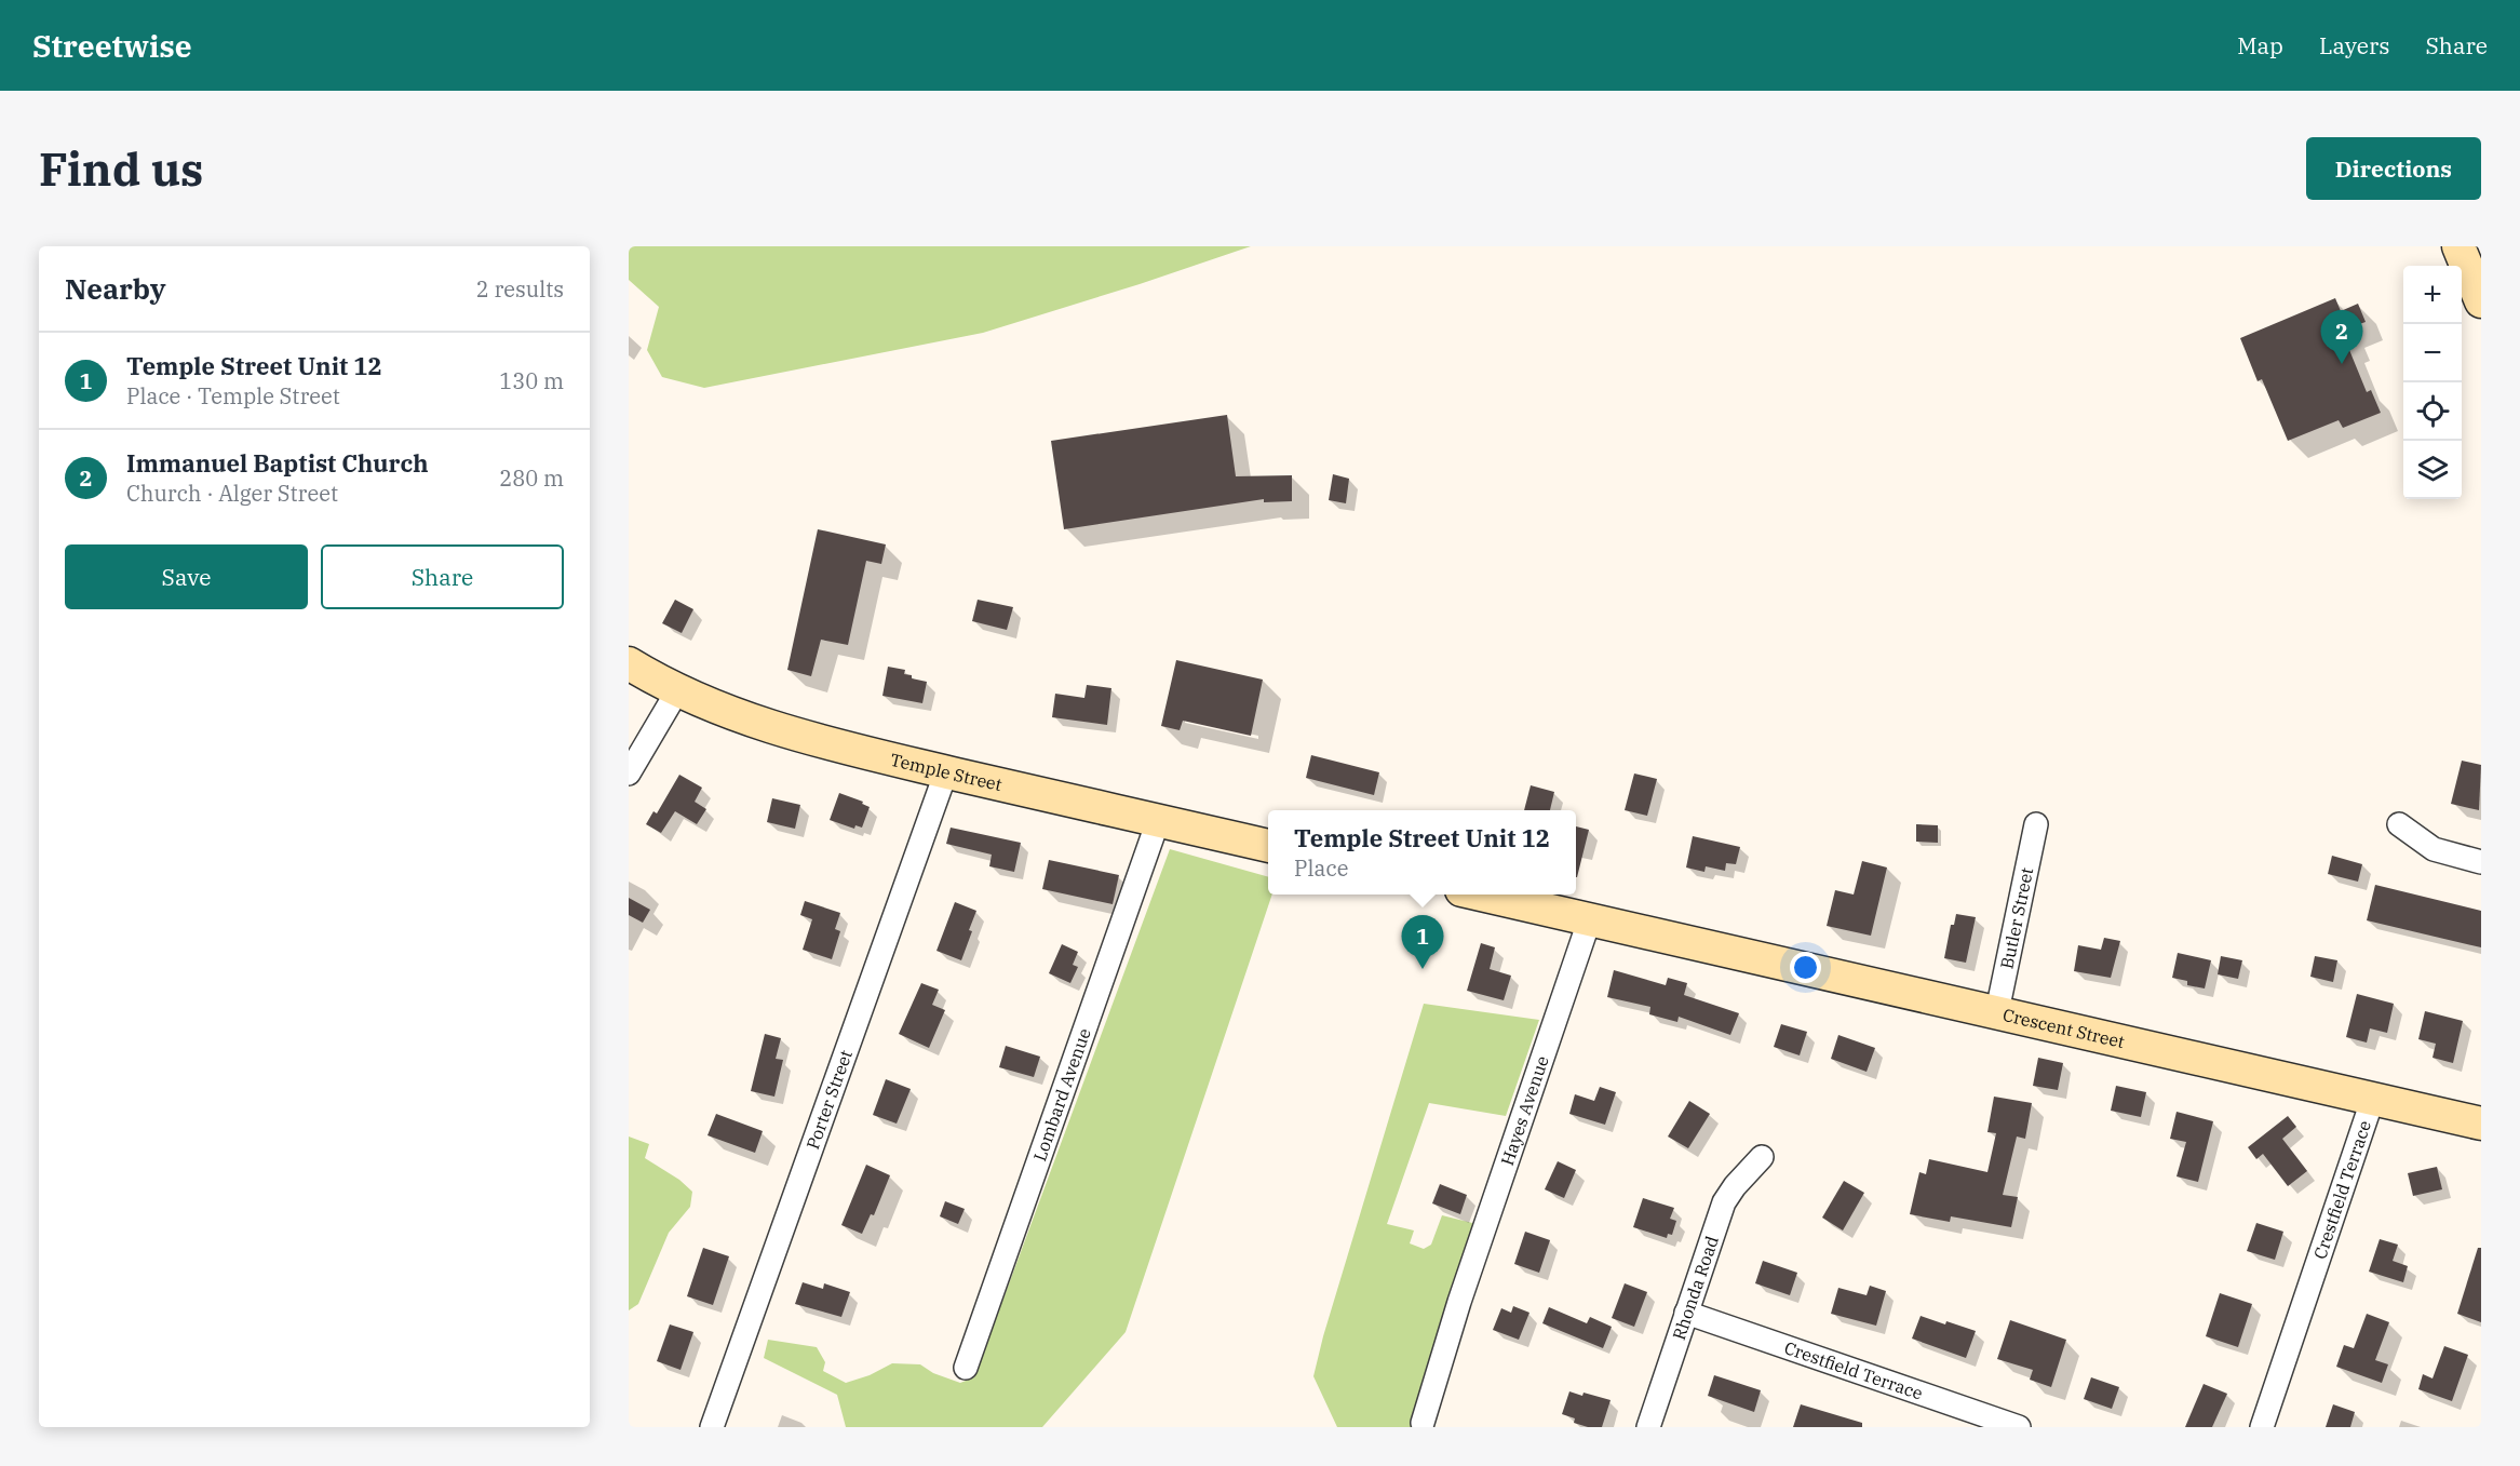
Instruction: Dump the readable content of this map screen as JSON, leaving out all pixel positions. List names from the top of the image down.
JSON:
{
  "streets": {
    "main road": ["Temple Street", "Crescent Street"],
    "street": [
      "Butler Street",
      "Lombard Avenue",
      "Porter Street",
      "Hayes Avenue",
      "Crestfield Terrace",
      "Rhonda Road"
    ]
  },
  "crossings": [
    ["Temple Street", "Lombard Avenue"],
    ["Temple Street", "Porter Street"],
    ["Butler Street", "Crescent Street"],
    ["Crescent Street", "Hayes Avenue"],
    ["Crescent Street", "Crestfield Terrace"],
    ["Crestfield Terrace", "Rhonda Road"]
  ],
  "page": {
    "header": "Streetwise",
    "nav": ["Map", "Layers", "Share"],
    "buttons": [
      "Directions",
      ["Save", "Share"]
    ],
    "title": "Find us",
    "heading": ["Nearby", "2 results"],
    "map_buttons": ["+", "−"],
    "pins": ["2", "1"],
    "list": [
      {
        "mark": "1",
        "name": "Temple Street Unit 12",
        "note": "Place · Temple Street",
        "value": "130 m"
      },
      {
        "mark": "2",
        "name": "Immanuel Baptist Church",
        "note": "Church · Alger Street",
        "value": "280 m"
      }
    ],
    "popup": ["Temple Street Unit 12", "Place"]
  }
}
